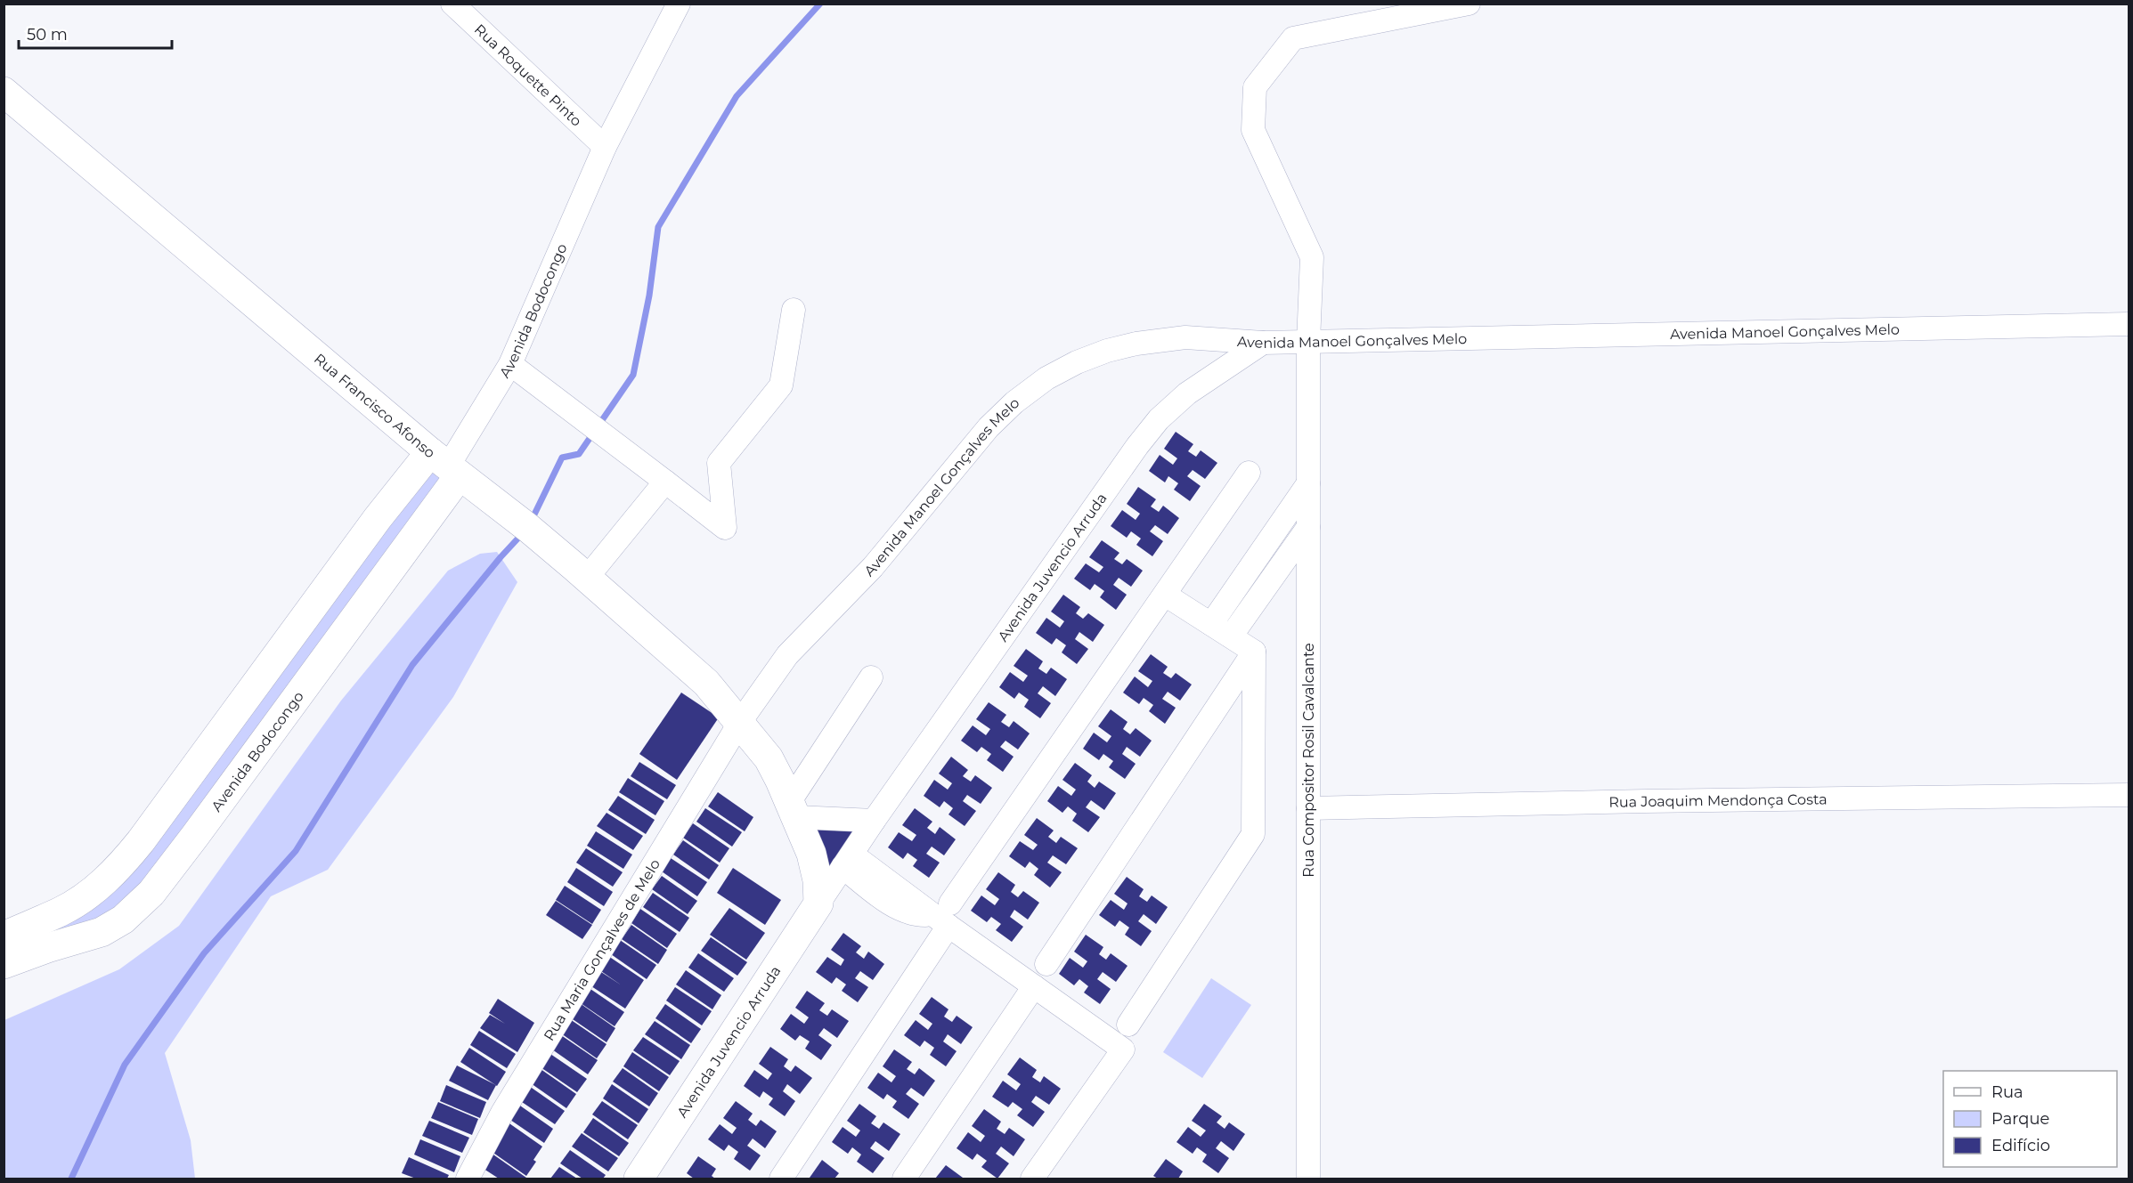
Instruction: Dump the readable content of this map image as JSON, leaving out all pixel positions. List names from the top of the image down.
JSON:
{
  "streets": {
    "street": [
      "Rua Roquette Pinto",
      "Avenida Bodocongo",
      "Avenida Manoel Gonçalves Melo",
      "Rua Francisco Afonso",
      "Avenida Juvencio Arruda",
      "Rua Compositor Rosil Cavalcante",
      "Rua Joaquim Mendonça Costa",
      "Rua Maria Gonçalves de Melo"
    ]
  },
  "crossings": [
    ["Rua Roquette Pinto", "Avenida Bodocongo"],
    ["Avenida Bodocongo", "Rua Francisco Afonso"],
    ["Avenida Manoel Gonçalves Melo", "Rua Francisco Afonso"],
    ["Avenida Manoel Gonçalves Melo", "Avenida Juvencio Arruda"],
    ["Avenida Manoel Gonçalves Melo", "Rua Compositor Rosil Cavalcante"],
    ["Avenida Manoel Gonçalves Melo", "Rua Maria Gonçalves de Melo"],
    ["Rua Francisco Afonso", "Avenida Juvencio Arruda"],
    ["Rua Francisco Afonso", "Rua Maria Gonçalves de Melo"],
    ["Rua Compositor Rosil Cavalcante", "Rua Joaquim Mendonça Costa"]
  ],
  "legend": ["Rua", "Parque", "Edifício"],
  "scale_bar": "50 m"
}
